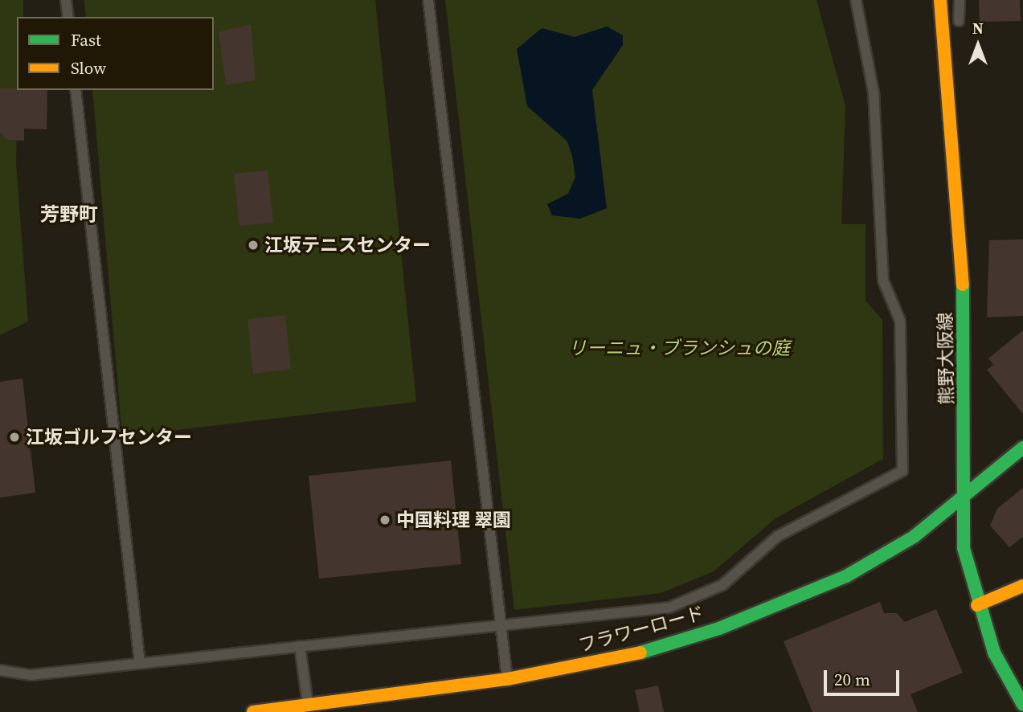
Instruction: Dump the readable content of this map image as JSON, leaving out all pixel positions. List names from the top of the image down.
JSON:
{
  "streets": {
    "street": ["熊野大阪線", "フラワーロード"]
  },
  "crossings": [
    ["熊野大阪線", "フラワーロード"]
  ],
  "districts": ["芳野町"],
  "parks": ["リーニュ・ブランシュの庭"],
  "places": ["江坂テニスセンター", "江坂ゴルフセンター", "中国料理 翠園"],
  "legend": ["Fast", "Slow"],
  "scale_bar": "20 m",
  "north": "top"
}
